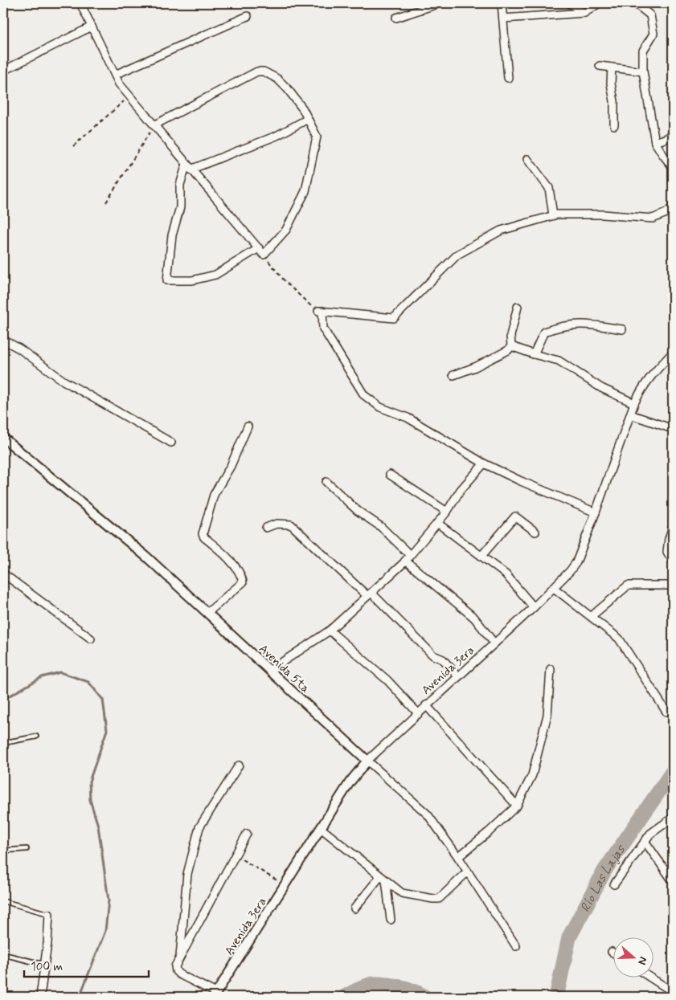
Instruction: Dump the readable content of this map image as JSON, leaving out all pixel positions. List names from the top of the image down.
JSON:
{
  "streets": {
    "street": ["Avenida 5ta", "Avenida 3era"]
  },
  "crossings": [
    ["Avenida 5ta", "Avenida 3era"]
  ],
  "water": ["Río Las Lajas"],
  "scale_bar": "100 m",
  "north": "right"
}
